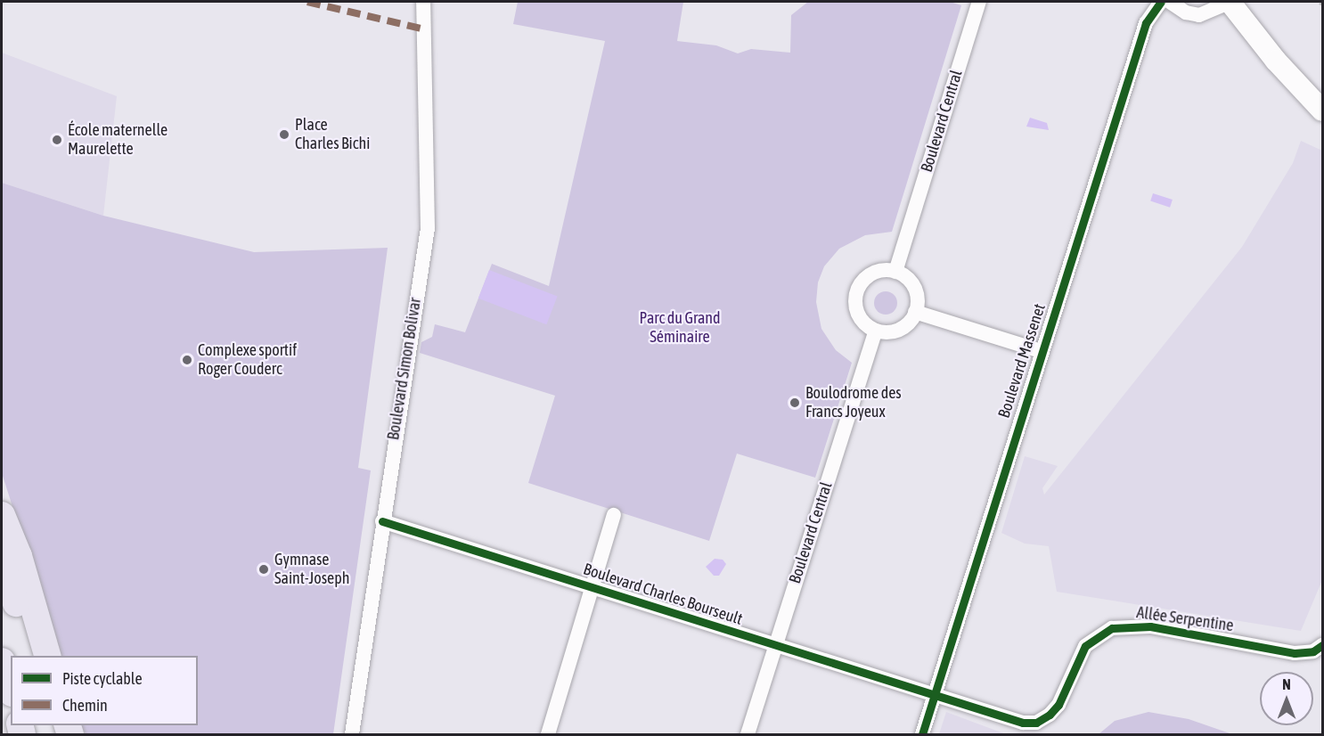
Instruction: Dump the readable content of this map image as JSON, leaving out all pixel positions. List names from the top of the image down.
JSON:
{
  "streets": {
    "street": [
      "Boulevard Central",
      "Boulevard Massenet",
      "Boulevard Simon Bolivar",
      "Boulevard Charles Bourseult",
      "Allée Serpentine"
    ]
  },
  "crossings": [
    ["Boulevard Central", "Boulevard Charles Bourseult"],
    ["Boulevard Massenet", "Boulevard Charles Bourseult"],
    ["Boulevard Massenet", "Allée Serpentine"],
    ["Boulevard Simon Bolivar", "Boulevard Charles Bourseult"],
    ["Boulevard Charles Bourseult", "Allée Serpentine"]
  ],
  "parks": ["Parc du Grand Séminaire"],
  "places": [
    "Place Charles Bichi",
    "École maternelle Maurelette",
    "Complexe sportif Roger Couderc",
    "Boulodrome des Francs Joyeux",
    "Gymnase Saint-Joseph"
  ],
  "legend": ["Piste cyclable", "Chemin"],
  "north": "top"
}
